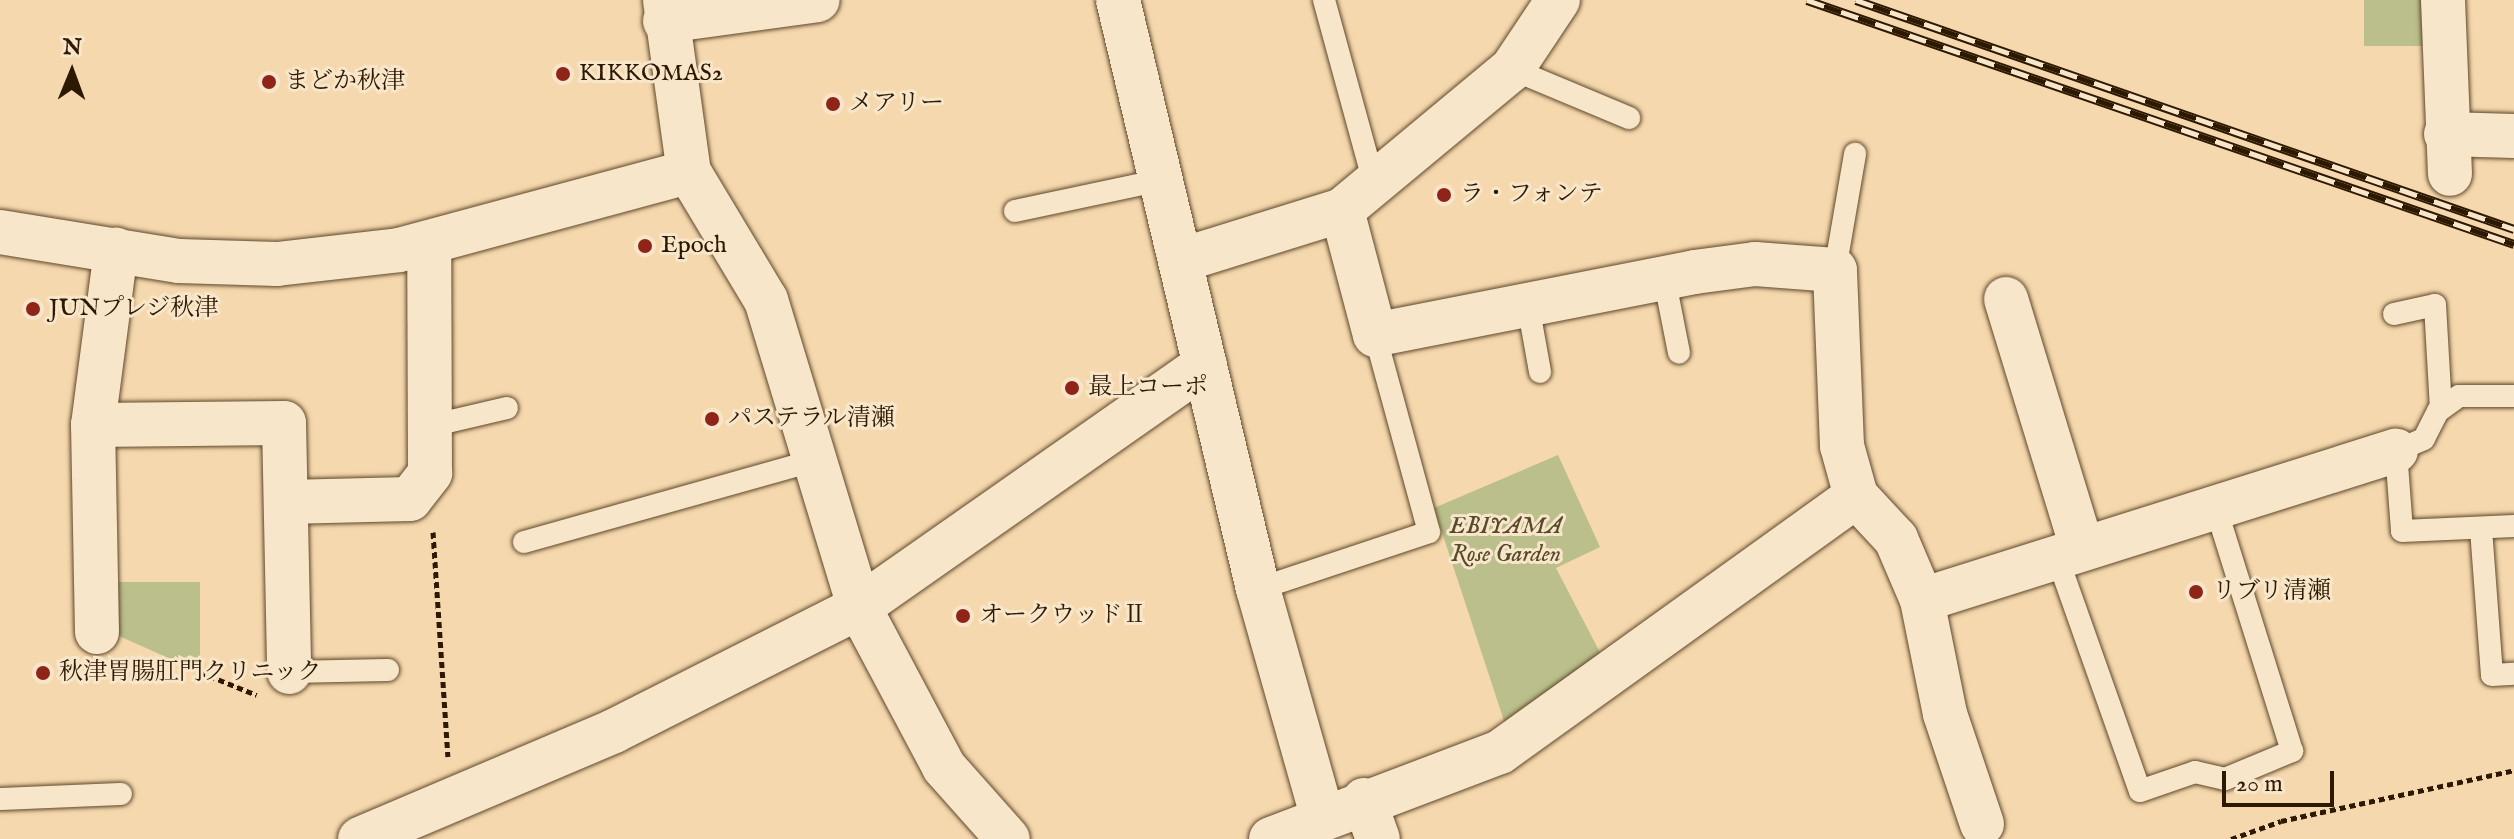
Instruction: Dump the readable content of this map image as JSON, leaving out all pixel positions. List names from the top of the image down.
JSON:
{
  "parks": ["EBIYAMA Rose Garden"],
  "places": [
    "KIKKOMAS2",
    "まどか秋津",
    "メアリー",
    "ラ・フォンテ",
    "Epoch",
    "JUNプレジ秋津",
    "最上コーポ",
    "パステラル清瀬",
    "リブリ清瀬",
    "オークウッドⅡ",
    "秋津胃腸肛門クリニック"
  ],
  "scale_bar": "20 m",
  "north": "top"
}
